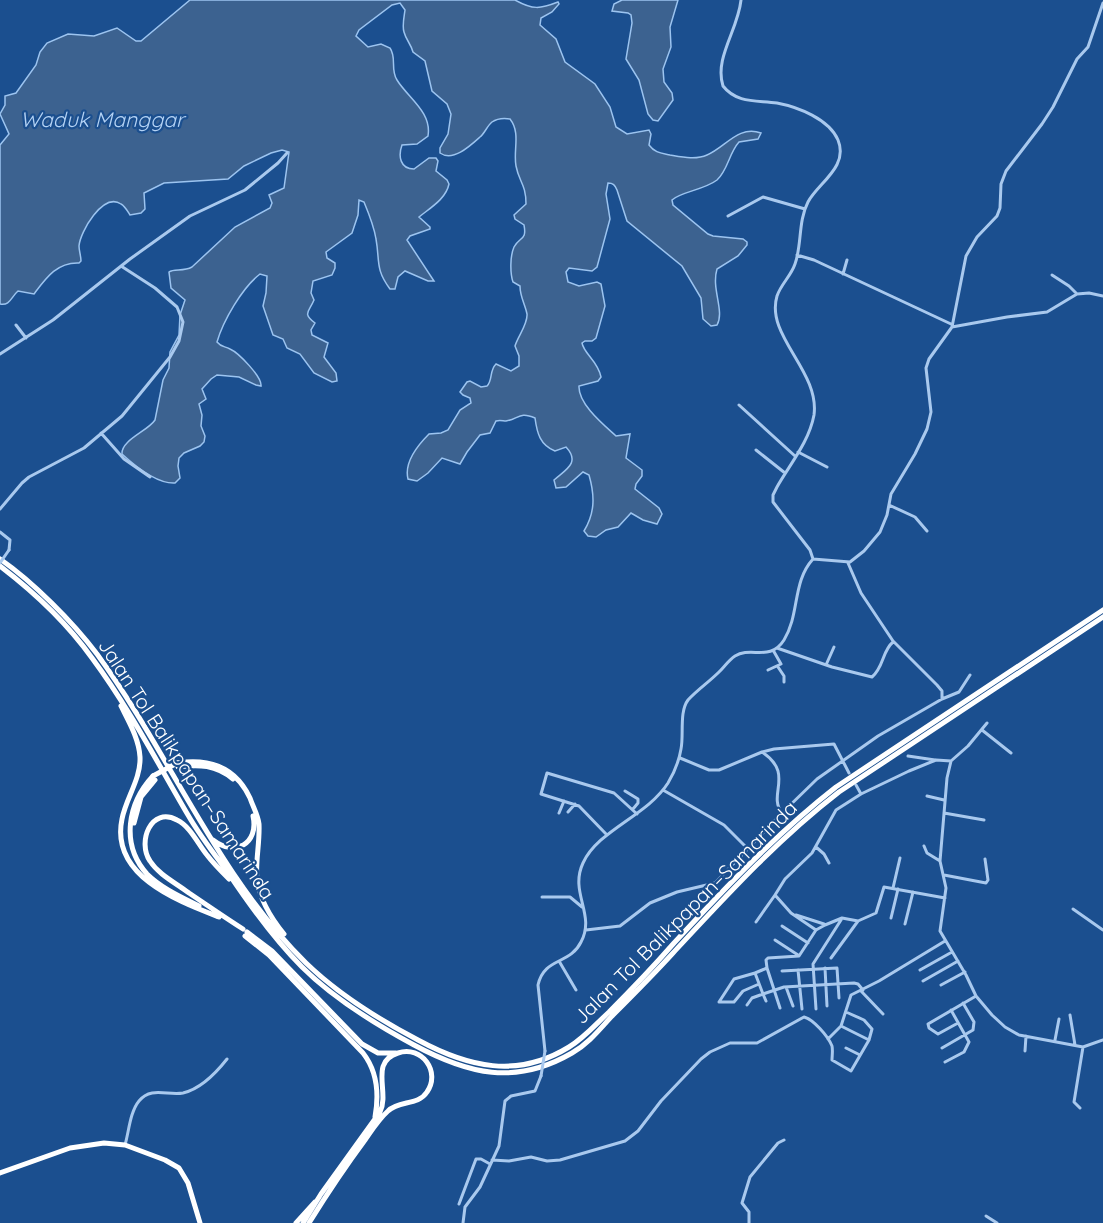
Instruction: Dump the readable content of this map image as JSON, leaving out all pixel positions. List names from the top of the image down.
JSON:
{
  "streets": {
    "highway": ["Jalan Tol Balikpapan–Samarinda"]
  },
  "water": ["Waduk Manggar"]
}
